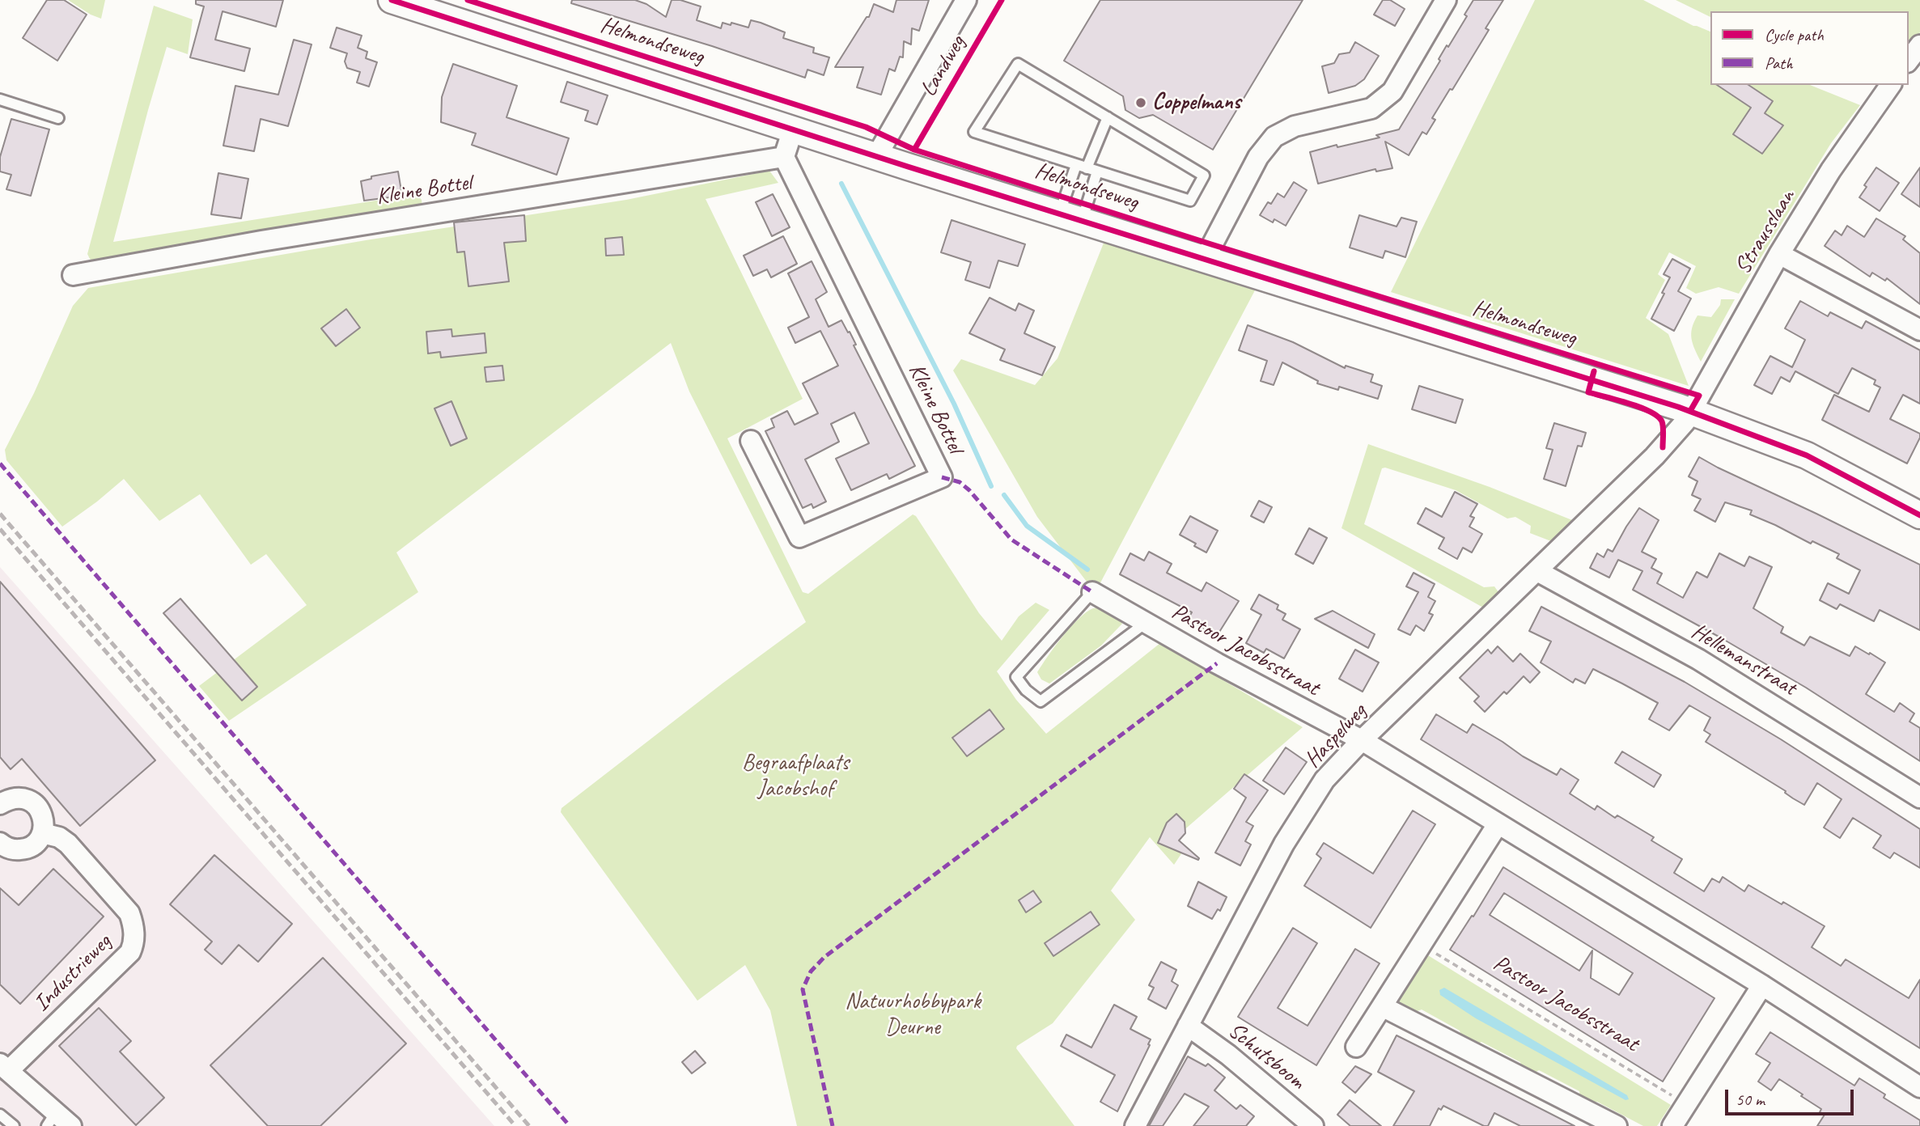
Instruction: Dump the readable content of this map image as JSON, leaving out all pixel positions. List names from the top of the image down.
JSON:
{
  "streets": {
    "street": [
      "Helmondseweg",
      "Kleine Bottel",
      "Strausslaan",
      "Pastoor Jacobsstraat",
      "Hellemanstraat",
      "Haspelweg",
      "Industrieweg",
      "Schutsboom"
    ],
    "cycle path": ["Landweg"]
  },
  "crossings": [
    ["Helmondseweg", "Strausslaan"],
    ["Helmondseweg", "Haspelweg"],
    ["Strausslaan", "Haspelweg"],
    ["Pastoor Jacobsstraat", "Haspelweg"],
    ["Hellemanstraat", "Haspelweg"],
    ["Haspelweg", "Schutsboom"]
  ],
  "parks": ["Begraafplaats Jacobshof", "Natuurhobbypark Deurne"],
  "places": ["Coppelmans"],
  "legend": ["Cycle path", "Path"],
  "scale_bar": "50 m"
}
